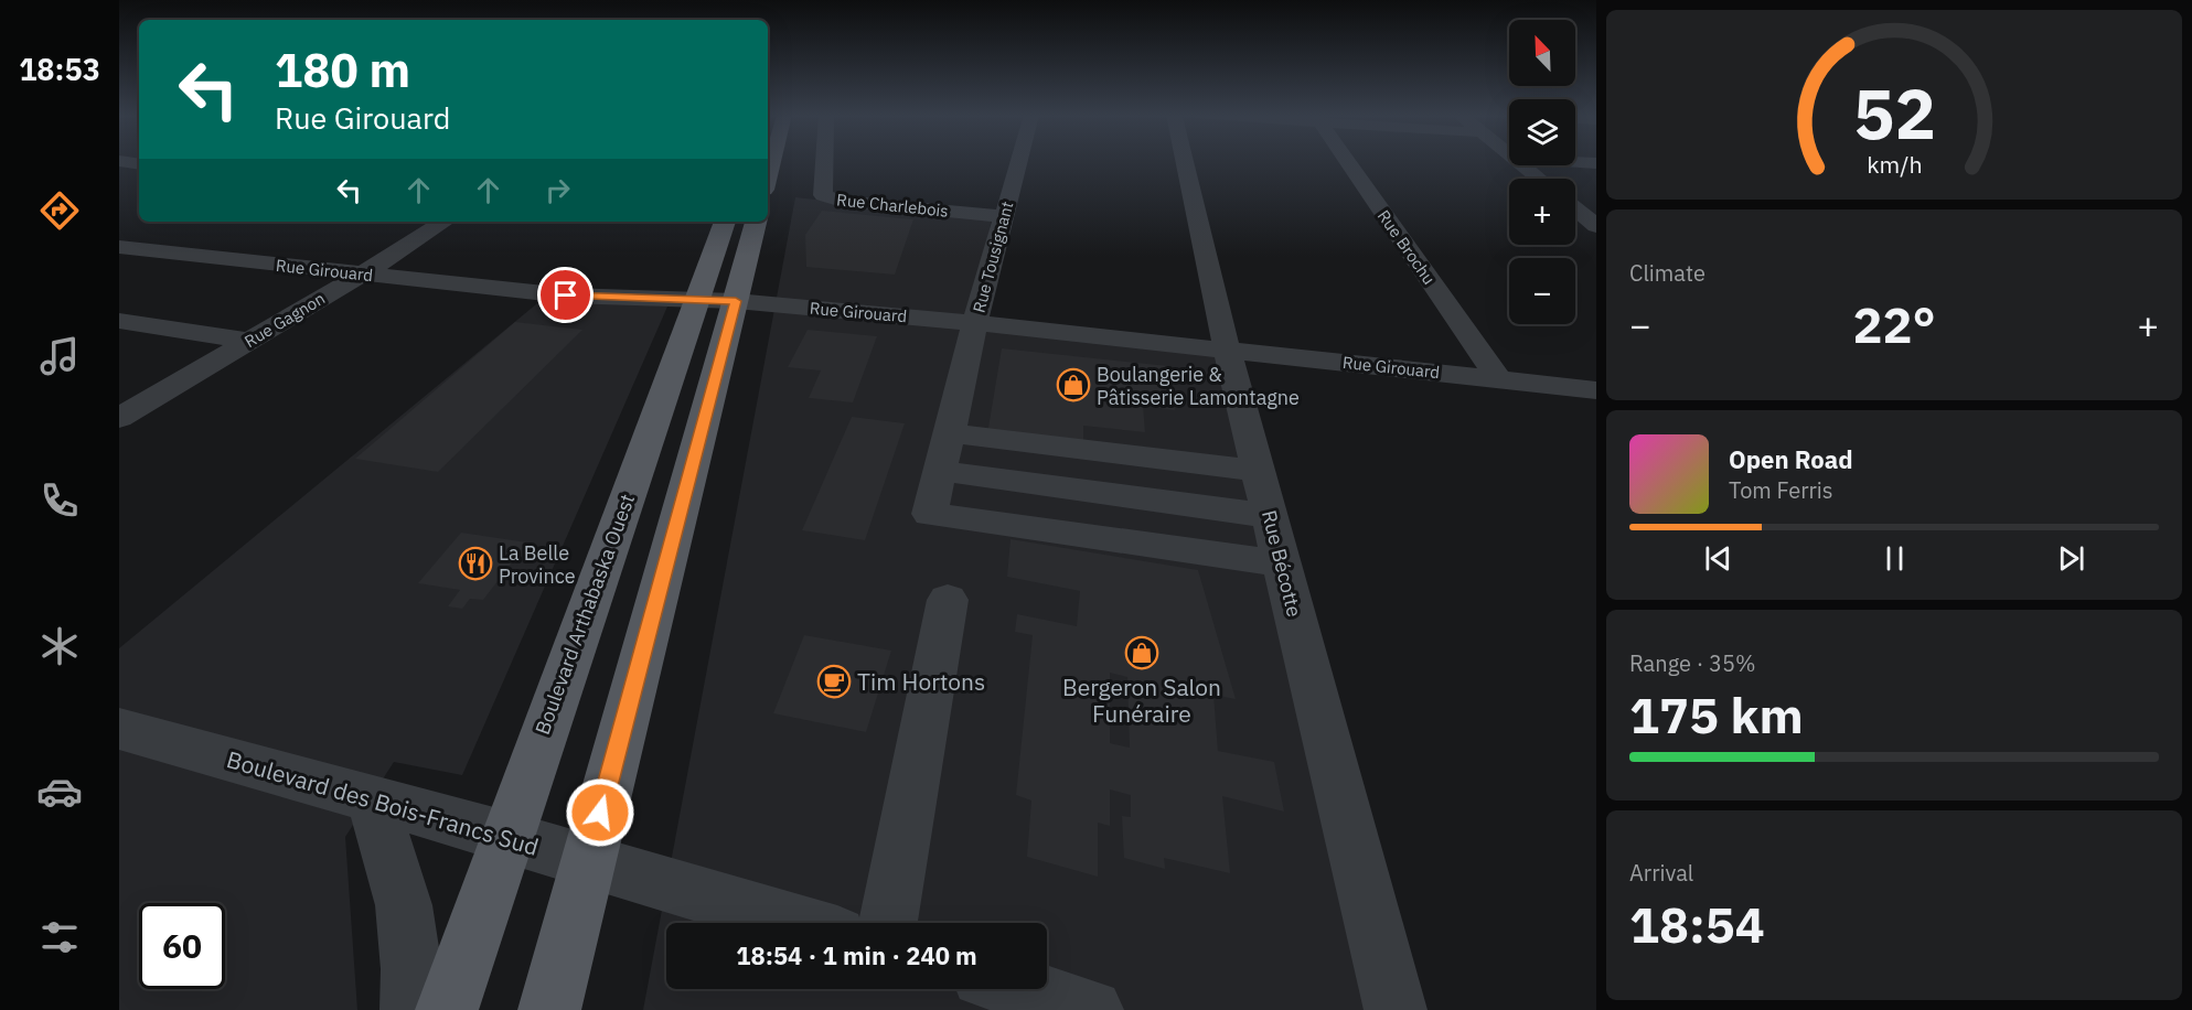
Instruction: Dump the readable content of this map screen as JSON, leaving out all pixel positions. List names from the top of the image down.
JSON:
{
  "streets": {
    "main road": ["Boulevard Arthabaska Ouest"],
    "street": [
      "Rue Charlebois",
      "Rue Brochu",
      "Rue Tousignant",
      "Rue Girouard",
      "Rue Gagnon",
      "Rue Bécotte",
      "Boulevard des Bois-Francs Sud"
    ]
  },
  "crossings": [
    ["Rue Charlebois", "Rue Tousignant"],
    ["Rue Brochu", "Rue Girouard"],
    ["Rue Tousignant", "Rue Girouard"],
    ["Rue Tousignant", "Rue Bécotte"],
    ["Rue Girouard", "Rue Gagnon"],
    ["Rue Girouard", "Rue Bécotte"],
    ["Rue Girouard", "Boulevard Arthabaska Ouest"],
    ["Boulevard Arthabaska Ouest", "Boulevard des Bois-Francs Sud"]
  ],
  "places": {
    "shop": ["Boulangerie & Pâtisserie Lamontagne", "Bergeron Salon Funéraire"],
    "restaurant": ["La Belle Province"],
    "cafe": ["Tim Hortons"]
  },
  "north": "top left",
  "page": {
    "tabs": "18:53",
    "map_buttons": ["+", "−"],
    "turn": ["180 m", "Rue Girouard"],
    "tile": [
      "Climate",
      ["Range · 35%", "175 km"],
      ["Arrival", "18:54"]
    ],
    "heat": ["−", "22°", "+"],
    "song": ["Open Road", "Tom Ferris"],
    "limit": "60",
    "trip": "18:54 · 1 min · 240 m",
    "gauge": ["52", "km/h"]
  }
}
